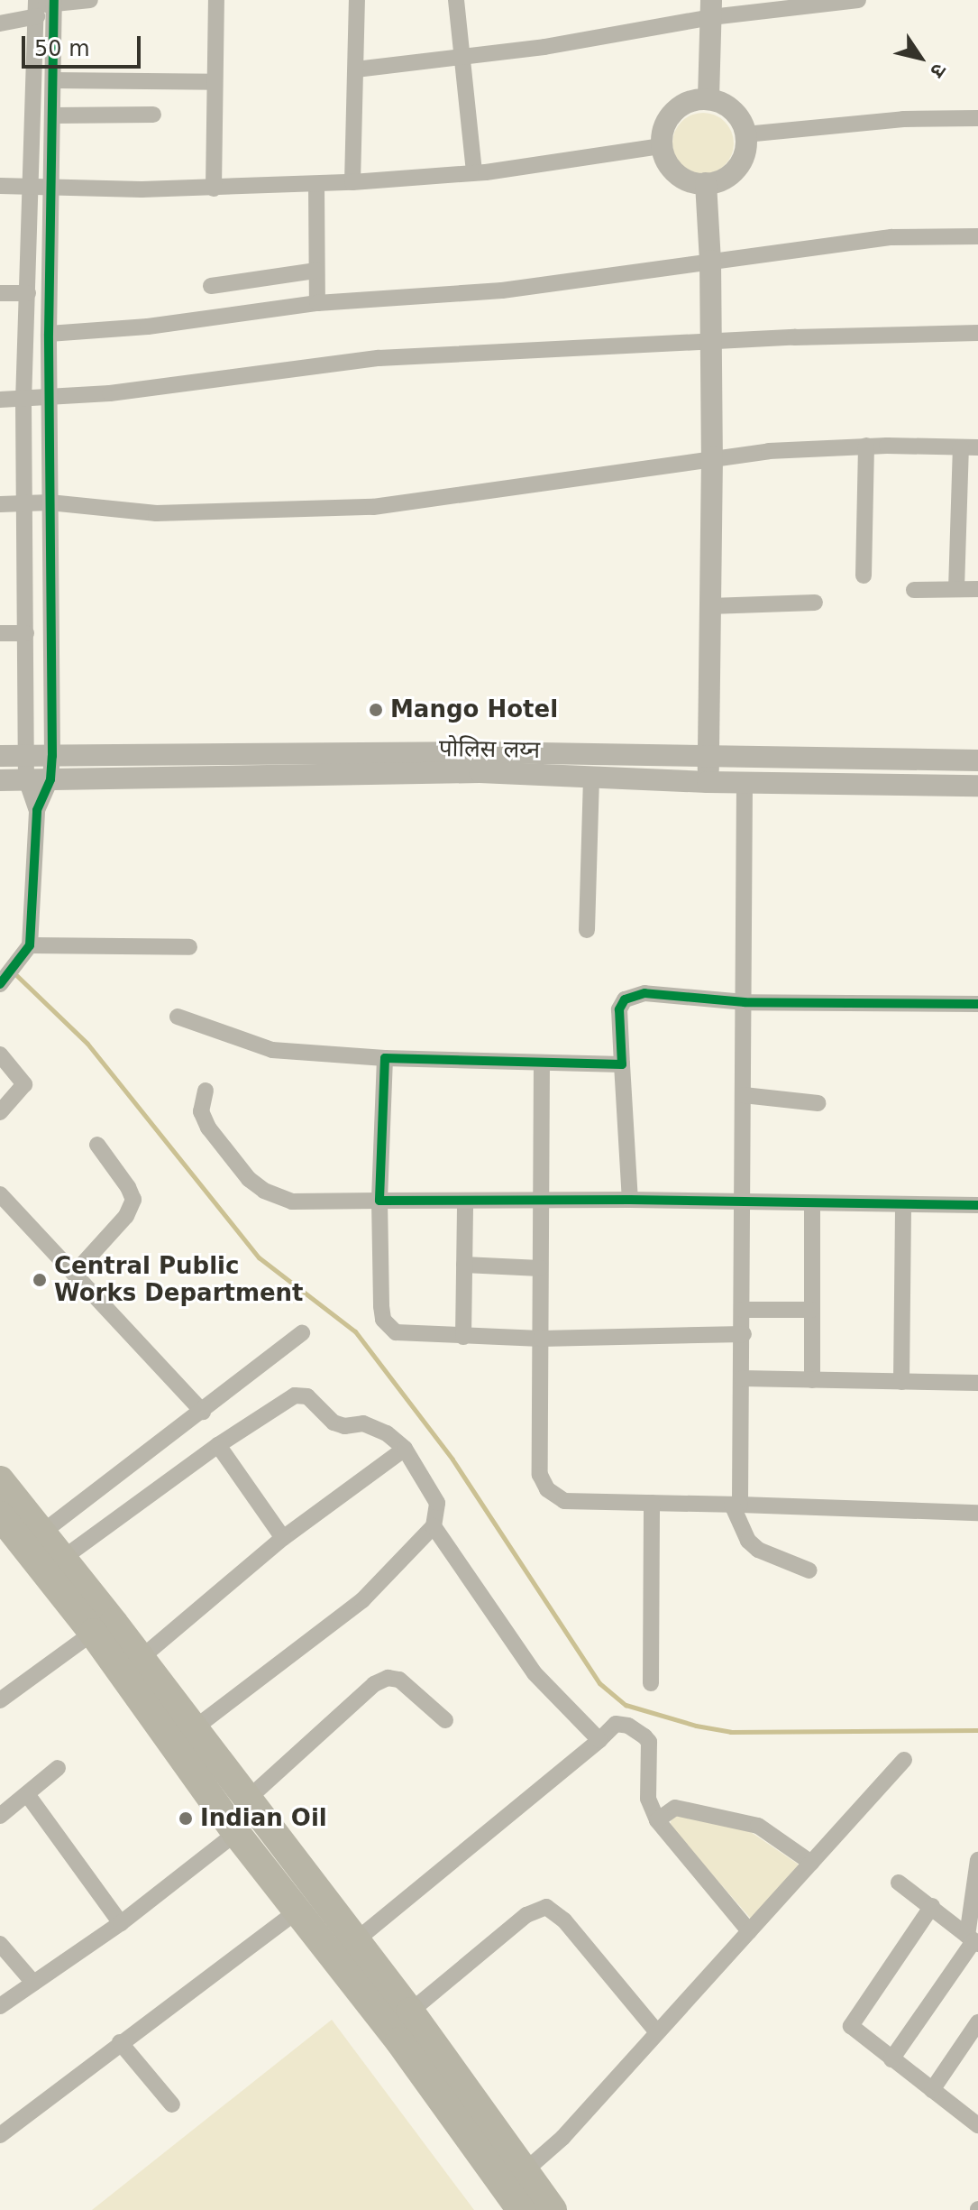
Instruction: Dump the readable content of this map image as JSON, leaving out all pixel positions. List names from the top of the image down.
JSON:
{
  "streets": {
    "street": ["पोलिस लय्न"]
  },
  "places": ["Mango Hotel", "Central Public Works Department", "Indian Oil"],
  "scale_bar": "50 m",
  "north": "bottom right"
}
